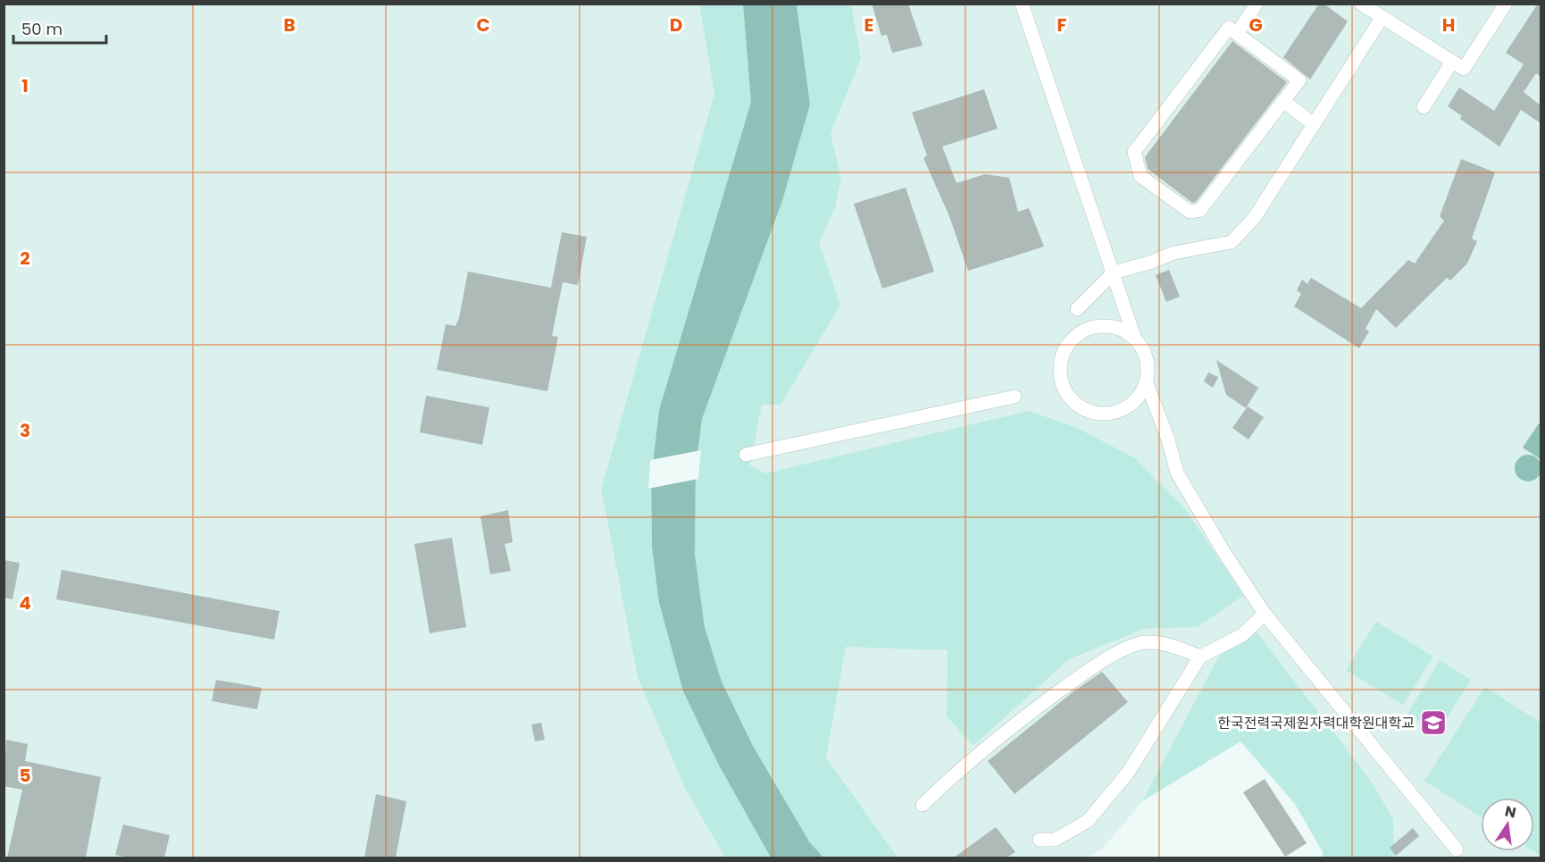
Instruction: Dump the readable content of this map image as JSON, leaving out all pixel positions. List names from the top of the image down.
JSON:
{
  "places": {
    "school or university": ["한국전력국제원자력대학원대학교"]
  },
  "scale_bar": "50 m",
  "north": "top",
  "grid": {
    "columns": [
      "B",
      "C",
      "D",
      "E",
      "F",
      "G",
      "H"
    ],
    "rows": [
      "1",
      "2",
      "3",
      "4",
      "5"
    ]
  }
}
